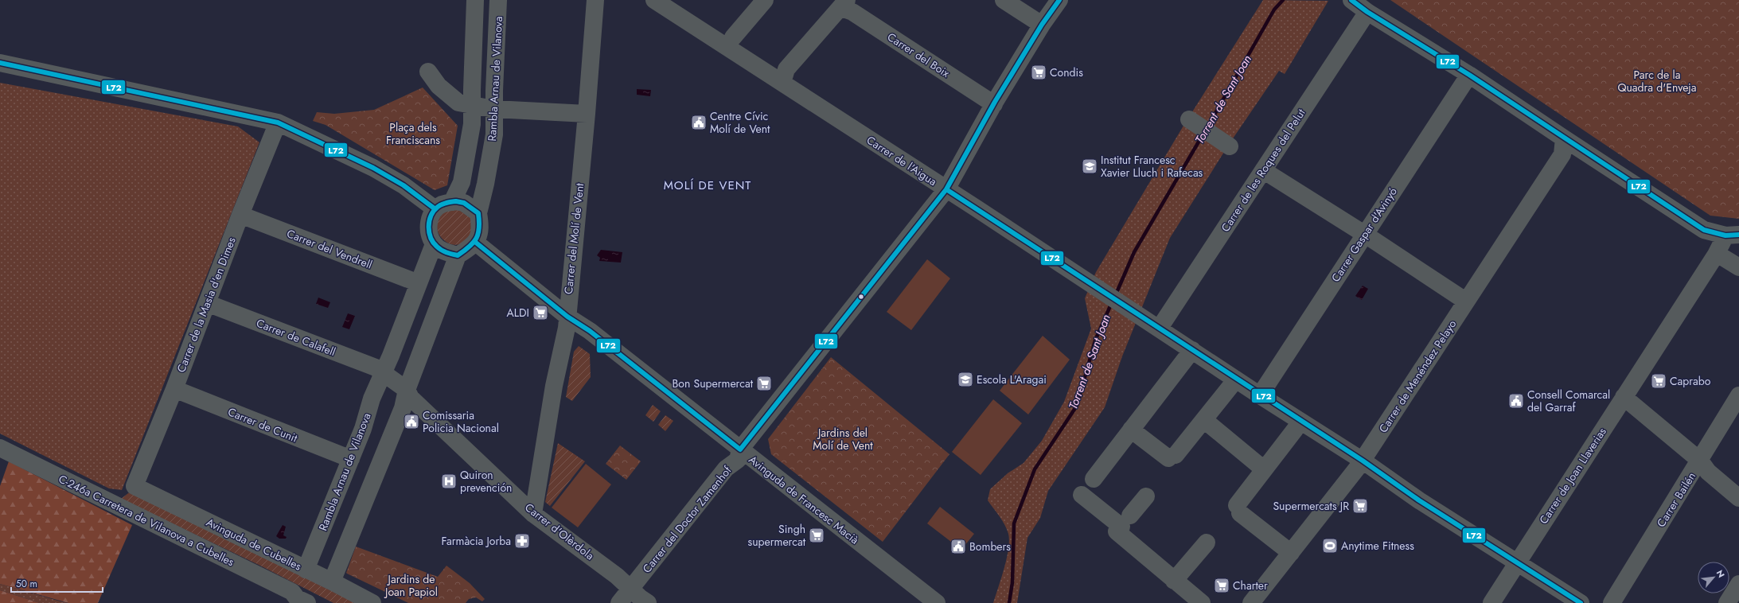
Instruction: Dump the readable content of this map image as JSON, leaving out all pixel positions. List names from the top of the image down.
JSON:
{
  "streets": {
    "street": [
      "Carrer del Boix",
      "Rambla Arnau de Vilanova",
      "Carrer de l'Aigua",
      "Carrer de les Roques del Pelut",
      "Carrer Gaspar d'Avinyó",
      "Carrer del Molí de Vent",
      "Carrer del Vendrell",
      "Carrer de la Masia d'en Dimes",
      "Carrer de Calafell",
      "Carrer de Menéndez Pelayo",
      "Carrer de Cunit",
      "Carrer de Joan Llaverias",
      "Avinguda de Francesc Macià",
      "Carrer Bailén",
      "Carrer del Doctor Zamenhof",
      "C-246a Carretera de Vilanova a Cubelles",
      "Carrer d'Olèrdola",
      "Avinguda de Cubelles"
    ]
  },
  "crossings": [
    ["Carrer del Boix", "Carrer del Doctor Zamenhof"],
    ["Rambla Arnau de Vilanova", "Carrer del Vendrell"],
    ["Rambla Arnau de Vilanova", "Carrer de Calafell"],
    ["Rambla Arnau de Vilanova", "Carrer de Cunit"],
    ["Rambla Arnau de Vilanova", "Avinguda de Francesc Macià"],
    ["Rambla Arnau de Vilanova", "Avinguda de Cubelles"],
    ["Carrer de l'Aigua", "Carrer de les Roques del Pelut"],
    ["Carrer de l'Aigua", "Carrer Gaspar d'Avinyó"],
    ["Carrer de l'Aigua", "Carrer de Menéndez Pelayo"],
    ["Carrer de l'Aigua", "Carrer de Joan Llaverias"],
    ["Carrer de l'Aigua", "Carrer del Doctor Zamenhof"],
    ["Carrer del Molí de Vent", "Avinguda de Francesc Macià"],
    ["Carrer del Molí de Vent", "Carrer d'Olèrdola"],
    ["Carrer del Vendrell", "Carrer de la Masia d'en Dimes"],
    ["Carrer de la Masia d'en Dimes", "Carrer de Calafell"],
    ["Carrer de la Masia d'en Dimes", "Carrer de Cunit"],
    ["Carrer de la Masia d'en Dimes", "Avinguda de Cubelles"],
    ["Avinguda de Francesc Macià", "Carrer del Doctor Zamenhof"],
    ["Carrer del Doctor Zamenhof", "Carrer d'Olèrdola"]
  ],
  "districts": ["MOLÍ DE VENT"],
  "water": ["Torrent de Sant Joan"],
  "parks": [
    "Parc de la Quadra d'Enveja",
    "Plaça dels Franciscans",
    "Jardins del Molí de Vent",
    "Jardins de Joan Papiol"
  ],
  "places": {
    "supermarket": [
      "Condis",
      "ALDI",
      "Caprabo",
      "Bon Supermercat",
      "Supermercats JR",
      "Singh supermercat",
      "Charter"
    ],
    "public building": [
      "Centre Cívic Molí de Vent",
      "Consell Comarcal del Garraf",
      "Comissaria Policia Nacional",
      "Bombers"
    ],
    "school or university": ["Institut Francesc Xavier Lluch i Rafecas", "Escola L'Aragai"],
    "hospital": ["Quiron prevención"],
    "pharmacy": ["Farmàcia Jorba"],
    "sports": ["Anytime Fitness"]
  },
  "lines": ["transit line L72"],
  "scale_bar": "50 m",
  "north": "top right"
}
